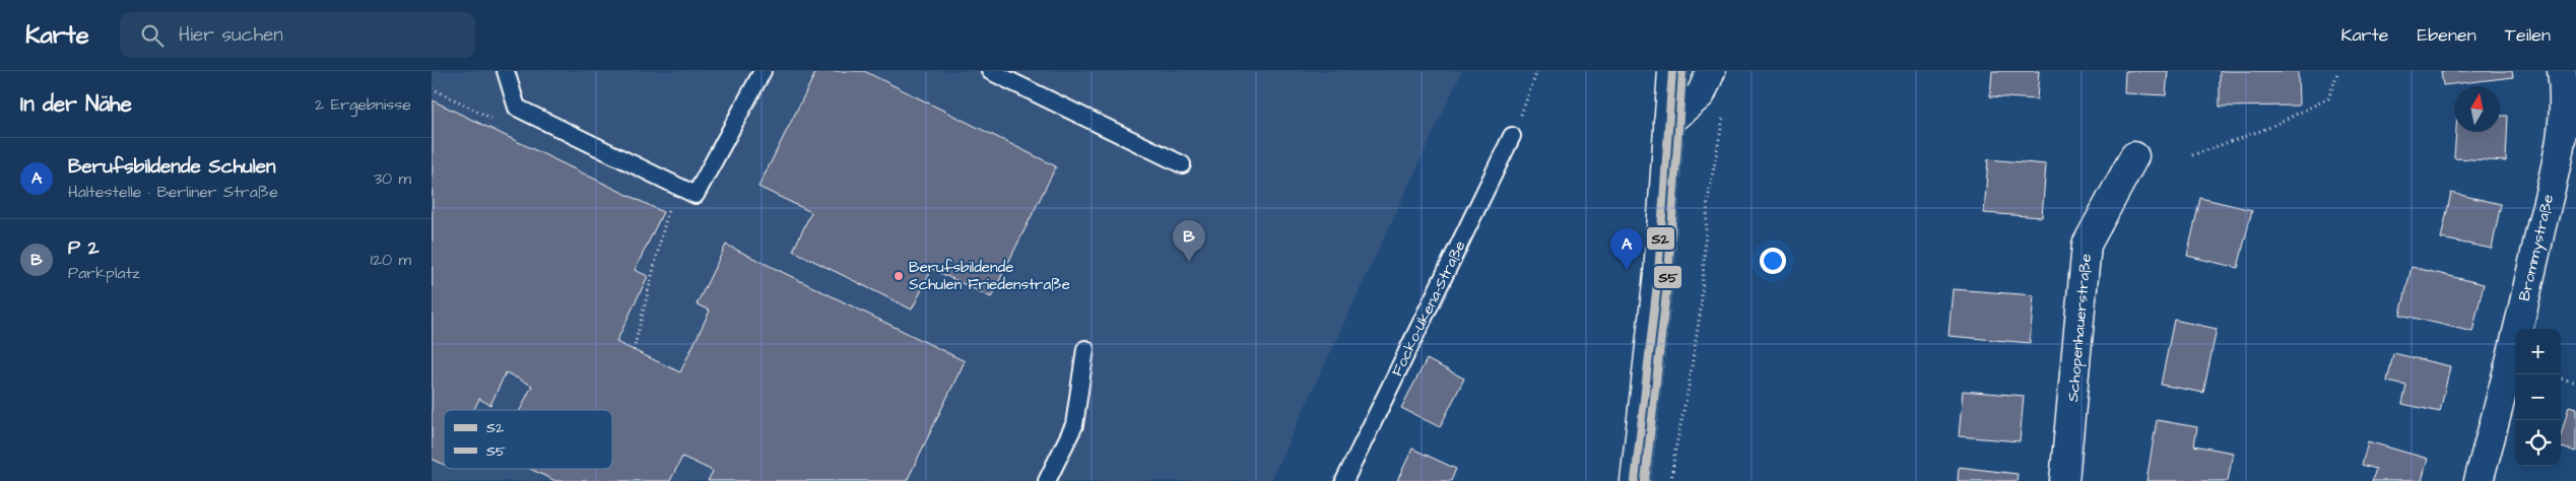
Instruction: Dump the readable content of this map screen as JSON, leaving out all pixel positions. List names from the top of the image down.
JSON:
{
  "streets": {
    "street": ["Brommystraße", "Schopenhauerstraße"],
    "lane": ["Focko-Ukena-Straße"]
  },
  "places": ["Berufsbildende Schulen Friedenstraße"],
  "lines": ["transit line S2", "transit line S5"],
  "legend": ["S2", "S5"],
  "north": "top",
  "page": {
    "header": "Karte",
    "search": "Hier suchen",
    "nav": ["Karte", "Ebenen", "Teilen"],
    "heading": ["In der Nähe", "2 Ergebnisse"],
    "list": [
      {
        "mark": "A",
        "name": "Berufsbildende Schulen",
        "note": "Haltestelle · Berliner Straße",
        "value": "30 m"
      },
      {
        "mark": "B",
        "name": "P 2",
        "note": "Parkplatz",
        "value": "120 m"
      }
    ],
    "pins": ["B", "A"],
    "map_buttons": ["+", "−"]
  }
}
